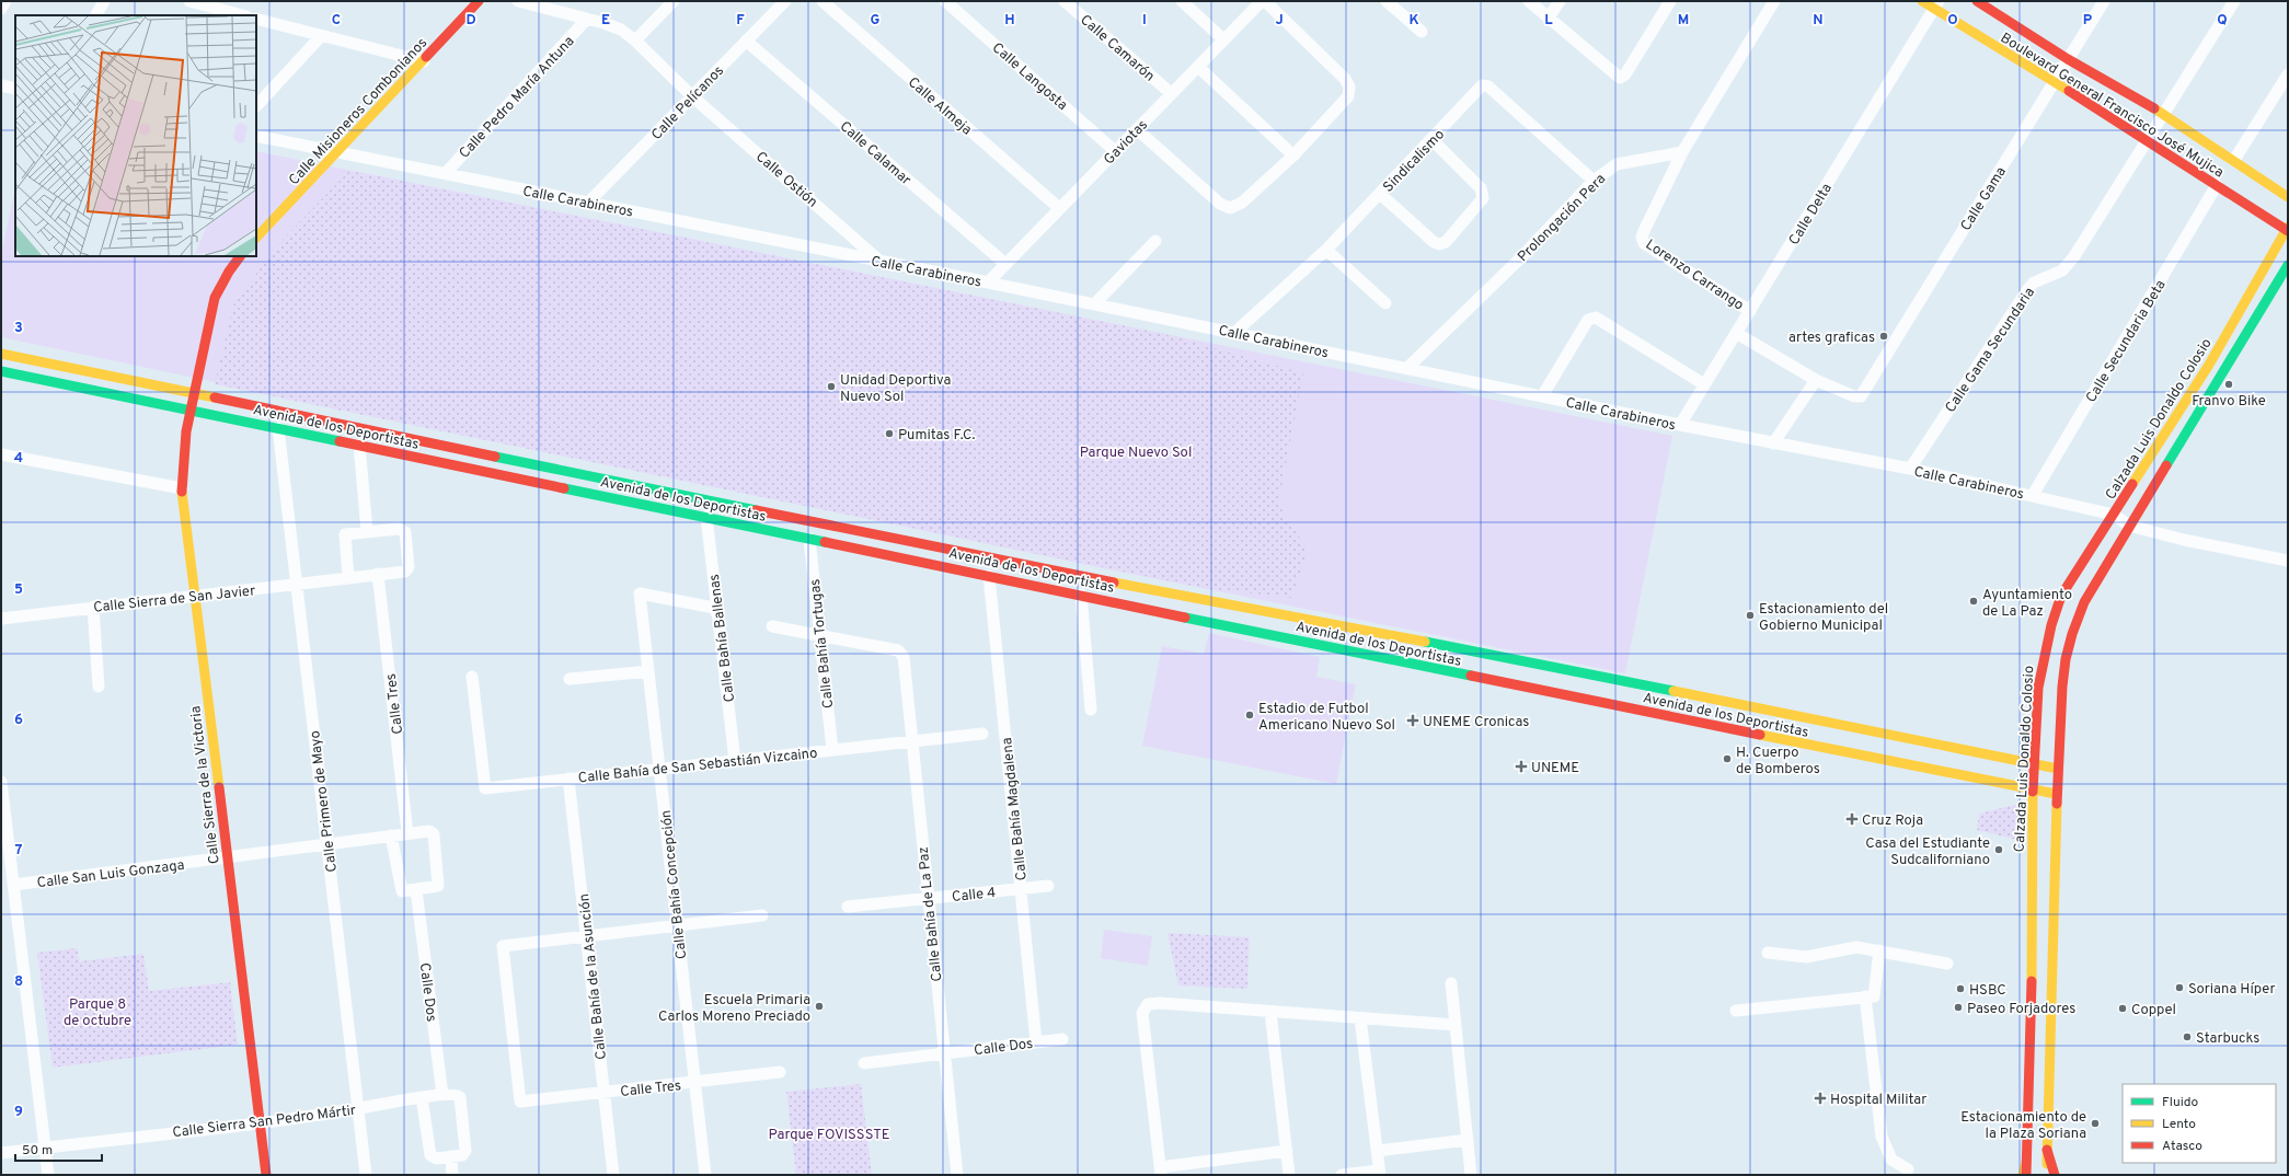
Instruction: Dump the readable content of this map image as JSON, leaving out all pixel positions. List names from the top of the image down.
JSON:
{
  "streets": {
    "street": [
      "Calle Camarón",
      "Calle Langosta",
      "Calle Pedro María Antuna",
      "Calle Pelícanos",
      "Boulevard General Francisco José Mujica",
      "Calle Almeja",
      "Calle Misioneros Combonianos",
      "Gaviotas",
      "Calle Calamar",
      "Sindicalismo",
      "Calle Ostión",
      "Calle Gama",
      "Calle Carabineros",
      "Calle Delta",
      "Prolongación Pera",
      "Lorenzo Carrango",
      "Calle Secundaria Beta",
      "Calle Gama Secundaria",
      "Calzada Luis Donaldo Colosio",
      "Avenida de los Deportistas",
      "Calle Sierra de San Javier",
      "Calle Bahía Ballenas",
      "Calle Bahía Tortugas",
      "Calle Tres",
      "Calle Bahía de San Sebastián Vizcaino",
      "Calle Sierra de la Victoria",
      "Calle Primero de Mayo",
      "Calle Bahía Magdalena",
      "Calle San Luis Gonzaga",
      "Calle Bahía Concepción",
      "Calle 4",
      "Calle Bahía de La Paz",
      "Calle Bahía de la Asunción",
      "Calle Dos",
      "Calle Sierra San Pedro Mártir"
    ]
  },
  "crossings": [
    ["Calle Camarón", "Gaviotas"],
    ["Calle Langosta", "Gaviotas"],
    ["Calle Pedro María Antuna", "Calle Ostión"],
    ["Calle Pedro María Antuna", "Calle Carabineros"],
    ["Calle Pelícanos", "Calle Calamar"],
    ["Calle Pelícanos", "Calle Ostión"],
    ["Calle Pelícanos", "Calle Carabineros"],
    ["Boulevard General Francisco José Mujica", "Calle Gama"],
    ["Boulevard General Francisco José Mujica", "Calle Delta"],
    ["Boulevard General Francisco José Mujica", "Calle Secundaria Beta"],
    ["Boulevard General Francisco José Mujica", "Calle Gama Secundaria"],
    ["Boulevard General Francisco José Mujica", "Calzada Luis Donaldo Colosio"],
    ["Calle Almeja", "Gaviotas"],
    ["Calle Misioneros Combonianos", "Calle Carabineros"],
    ["Gaviotas", "Calle Calamar"],
    ["Gaviotas", "Calle Carabineros"],
    ["Sindicalismo", "Calle Carabineros"],
    ["Sindicalismo", "Prolongación Pera"],
    ["Calle Ostión", "Calle Carabineros"],
    ["Calle Carabineros", "Calle Delta"],
    ["Calle Carabineros", "Prolongación Pera"],
    ["Calle Carabineros", "Calle Secundaria Beta"],
    ["Calle Carabineros", "Calle Gama Secundaria"],
    ["Calle Carabineros", "Calzada Luis Donaldo Colosio"],
    ["Calle Delta", "Lorenzo Carrango"],
    ["Prolongación Pera", "Lorenzo Carrango"],
    ["Calzada Luis Donaldo Colosio", "Avenida de los Deportistas"],
    ["Avenida de los Deportistas", "Calle Bahía Ballenas"],
    ["Avenida de los Deportistas", "Calle Bahía Tortugas"],
    ["Avenida de los Deportistas", "Calle Sierra de la Victoria"],
    ["Avenida de los Deportistas", "Calle Primero de Mayo"],
    ["Avenida de los Deportistas", "Calle Bahía Magdalena"],
    ["Calle Sierra de San Javier", "Calle Tres"],
    ["Calle Sierra de San Javier", "Calle Sierra de la Victoria"],
    ["Calle Sierra de San Javier", "Calle Primero de Mayo"],
    ["Calle Bahía Ballenas", "Calle Bahía de San Sebastián Vizcaino"],
    ["Calle Bahía Ballenas", "Calle Bahía Concepción"],
    ["Calle Bahía Tortugas", "Calle Bahía de San Sebastián Vizcaino"],
    ["Calle Bahía Tortugas", "Calle Bahía de La Paz"],
    ["Calle Tres", "Calle San Luis Gonzaga"],
    ["Calle Tres", "Calle Bahía Concepción"],
    ["Calle Tres", "Calle Bahía de la Asunción"],
    ["Calle Bahía de San Sebastián Vizcaino", "Calle Bahía Concepción"],
    ["Calle Bahía de San Sebastián Vizcaino", "Calle Bahía de La Paz"],
    ["Calle Bahía de San Sebastián Vizcaino", "Calle Bahía de la Asunción"],
    ["Calle Sierra de la Victoria", "Calle San Luis Gonzaga"],
    ["Calle Sierra de la Victoria", "Calle Sierra San Pedro Mártir"],
    ["Calle Primero de Mayo", "Calle San Luis Gonzaga"],
    ["Calle Primero de Mayo", "Calle Sierra San Pedro Mártir"],
    ["Calle Bahía Magdalena", "Calle 4"],
    ["Calle Bahía Magdalena", "Calle Dos"],
    ["Calle San Luis Gonzaga", "Calle Dos"],
    ["Calle 4", "Calle Bahía de La Paz"],
    ["Calle Bahía de La Paz", "Calle Dos"],
    ["Calle Dos", "Calle Sierra San Pedro Mártir"]
  ],
  "parks": ["Parque Nuevo Sol", "Parque 8 de octubre", "Parque FOVISSSTE"],
  "places": {
    "other": [
      "artes graficas",
      "Franvo Bike",
      "Unidad Deportiva Nuevo Sol",
      "Pumitas F.C.",
      "Ayuntamiento de La Paz",
      "Estacionamiento del Gobierno Municipal",
      "Estadio de Futbol Americano Nuevo Sol",
      "H. Cuerpo de Bomberos",
      "Casa del Estudiante Sudcaliforniano",
      "Soriana Híper",
      "HSBC",
      "Escuela Primaria Carlos Moreno Preciado",
      "Paseo Forjadores",
      "Coppel",
      "Starbucks",
      "Estacionamiento de la Plaza Soriana"
    ],
    "health": [
      "UNEME Cronicas",
      "UNEME",
      "Cruz Roja",
      "Hospital Militar"
    ]
  },
  "legend": ["Fluido", "Lento", "Atasco"],
  "scale_bar": "50 m",
  "grid": {
    "columns": [
      "C",
      "D",
      "E",
      "F",
      "G",
      "H",
      "I",
      "J",
      "K",
      "L",
      "M",
      "N",
      "O",
      "P",
      "Q"
    ],
    "rows": [
      "3",
      "4",
      "5",
      "6",
      "7",
      "8",
      "9"
    ]
  }
}
